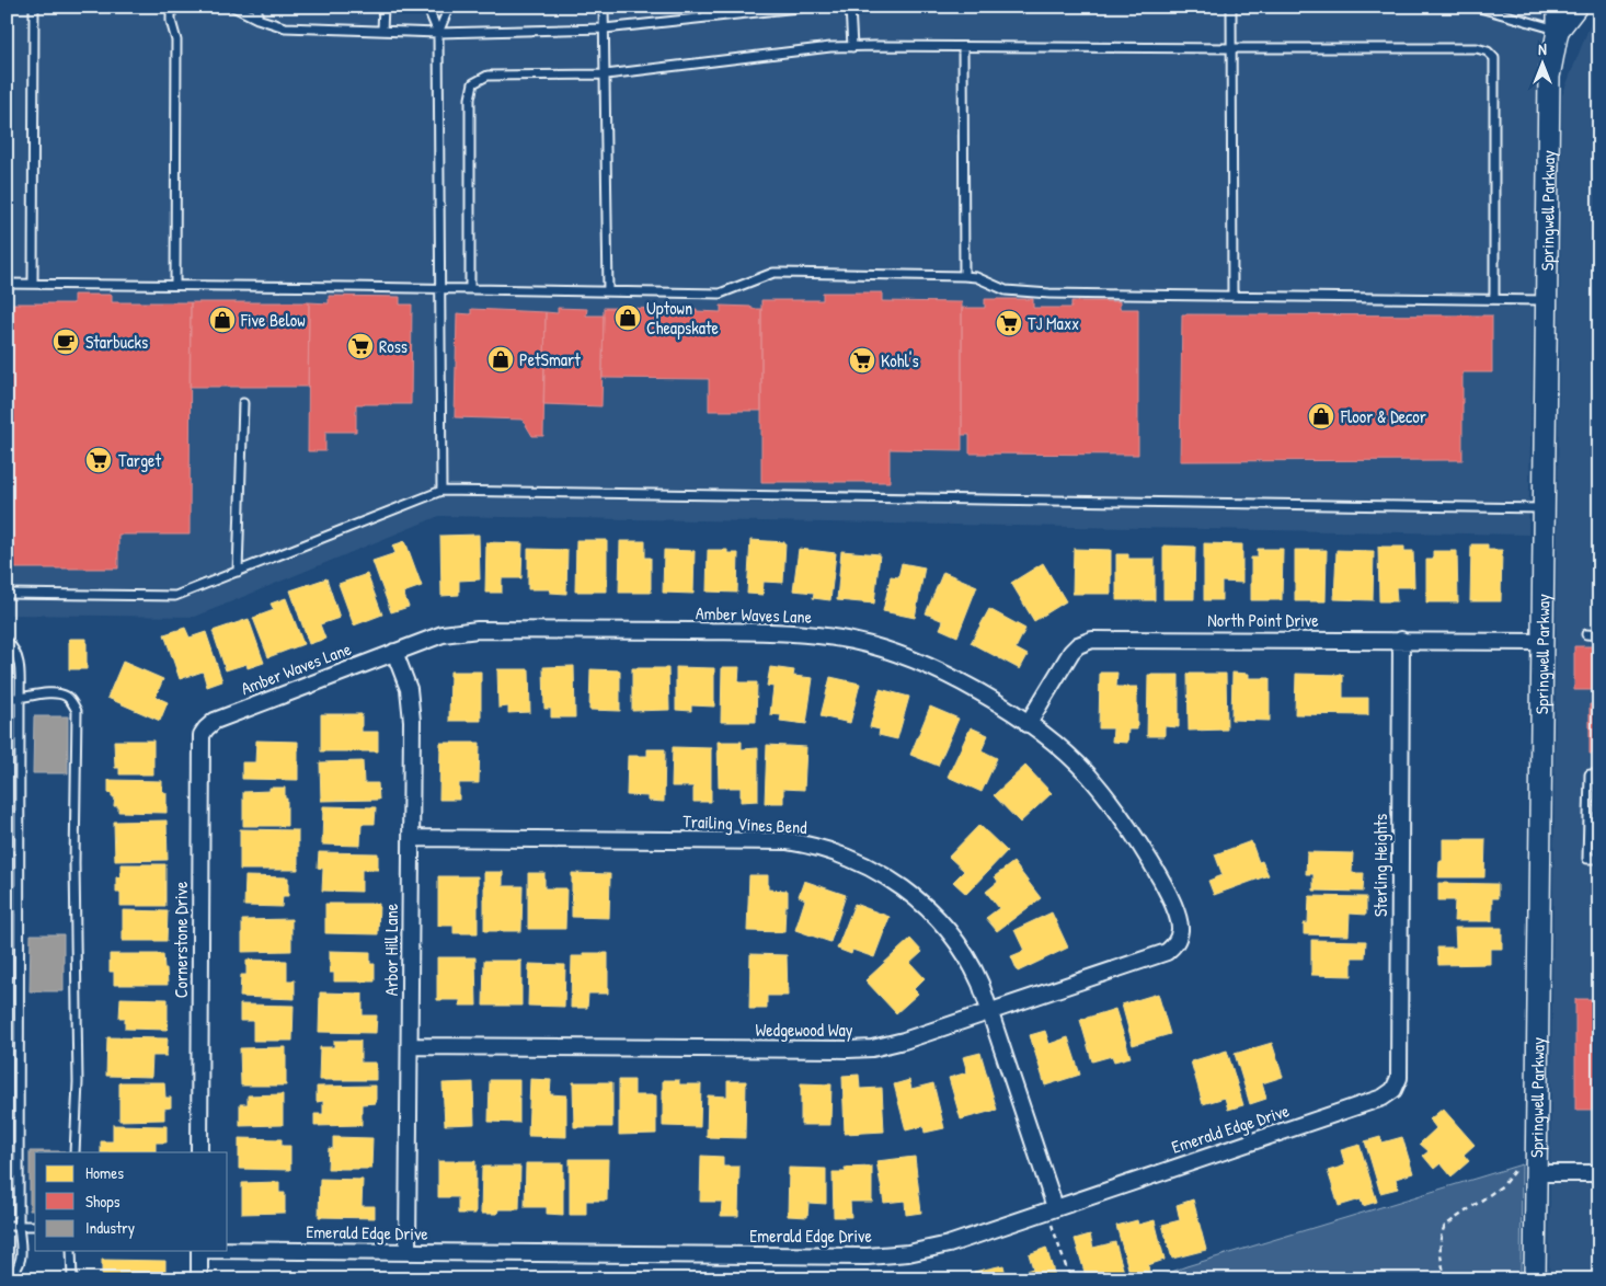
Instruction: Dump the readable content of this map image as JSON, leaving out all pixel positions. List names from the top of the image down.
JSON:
{
  "streets": {
    "street": [
      "Springwell Parkway",
      "Amber Waves Lane",
      "North Point Drive",
      "Trailing Vines Bend",
      "Sterling Heights",
      "Cornerstone Drive",
      "Arbor Hill Lane",
      "Wedgewood Way",
      "Emerald Edge Drive"
    ]
  },
  "crossings": [
    ["Springwell Parkway", "North Point Drive"],
    ["Amber Waves Lane", "North Point Drive"],
    ["Amber Waves Lane", "Cornerstone Drive"],
    ["Amber Waves Lane", "Arbor Hill Lane"],
    ["Amber Waves Lane", "Wedgewood Way"],
    ["North Point Drive", "Sterling Heights"],
    ["Trailing Vines Bend", "Arbor Hill Lane"],
    ["Trailing Vines Bend", "Wedgewood Way"],
    ["Trailing Vines Bend", "Emerald Edge Drive"],
    ["Sterling Heights", "Emerald Edge Drive"],
    ["Arbor Hill Lane", "Wedgewood Way"],
    ["Arbor Hill Lane", "Emerald Edge Drive"]
  ],
  "places": {
    "shop": [
      "Uptown Cheapskate",
      "Five Below",
      "PetSmart",
      "Floor & Decor"
    ],
    "supermarket": [
      "TJ Maxx",
      "Ross",
      "Kohl's",
      "Target"
    ],
    "cafe": ["Starbucks"]
  },
  "legend": ["Homes", "Shops", "Industry"],
  "north": "top"
}
